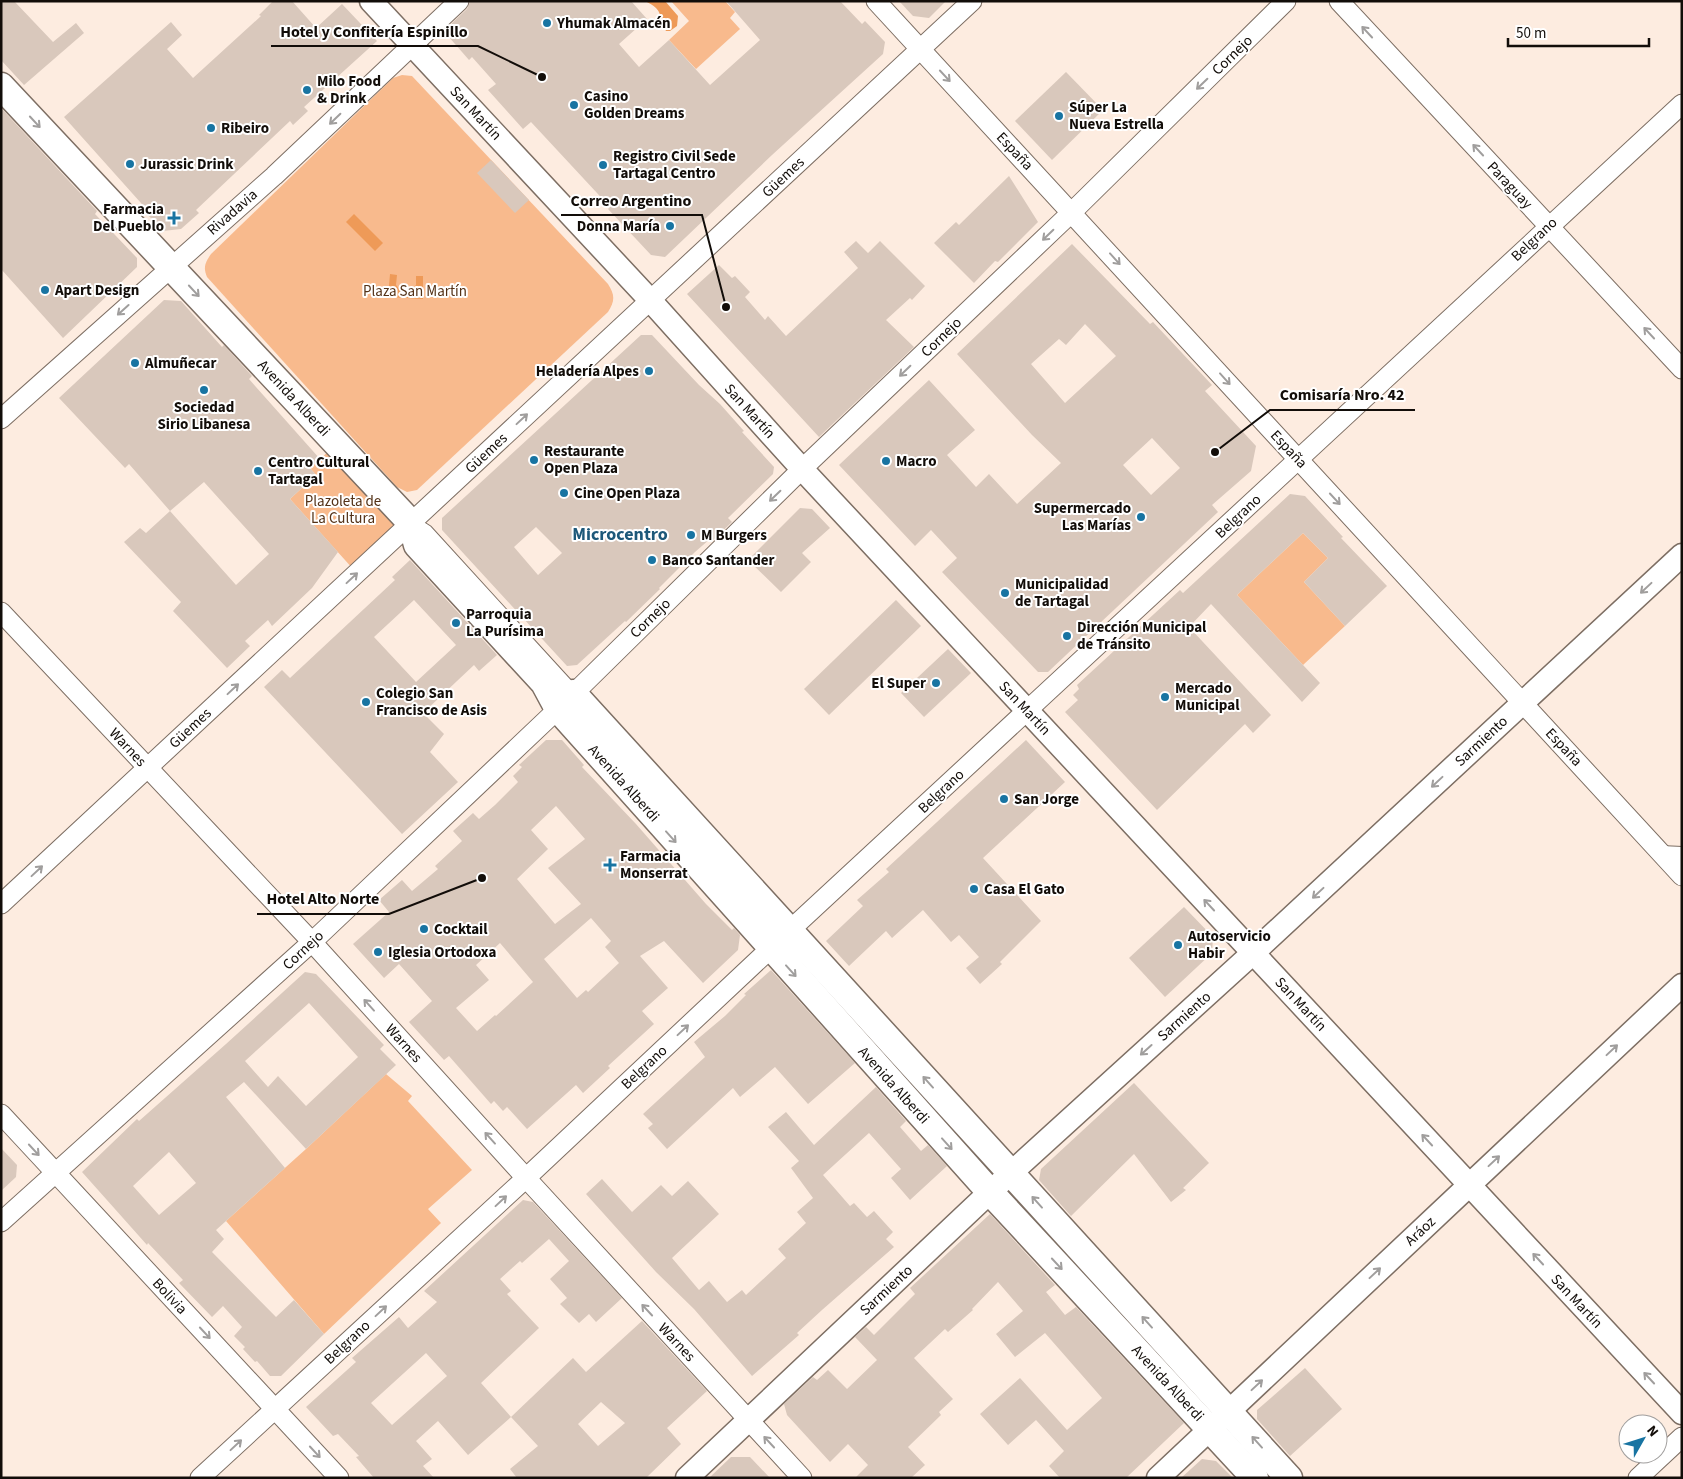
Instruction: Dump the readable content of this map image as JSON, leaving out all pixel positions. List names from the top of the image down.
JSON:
{
  "streets": {
    "main road": ["Avenida Alberdi"],
    "street": [
      "Cornejo",
      "San Martín",
      "España",
      "Güemes",
      "Paraguay",
      "Rivadavia",
      "Belgrano",
      "Sarmiento",
      "Warnes",
      "Aráoz",
      "Bolivia"
    ]
  },
  "crossings": [
    ["Cornejo", "San Martín"],
    ["Cornejo", "España"],
    ["Cornejo", "Avenida Alberdi"],
    ["Cornejo", "Warnes"],
    ["Cornejo", "Bolivia"],
    ["San Martín", "Güemes"],
    ["San Martín", "Rivadavia"],
    ["San Martín", "Belgrano"],
    ["San Martín", "Sarmiento"],
    ["San Martín", "Aráoz"],
    ["España", "Güemes"],
    ["España", "Belgrano"],
    ["España", "Sarmiento"],
    ["Güemes", "Avenida Alberdi"],
    ["Güemes", "Warnes"],
    ["Paraguay", "Belgrano"],
    ["Rivadavia", "Avenida Alberdi"],
    ["Belgrano", "Avenida Alberdi"],
    ["Belgrano", "Warnes"],
    ["Belgrano", "Bolivia"],
    ["Avenida Alberdi", "Sarmiento"],
    ["Avenida Alberdi", "Aráoz"],
    ["Sarmiento", "Warnes"]
  ],
  "one_way": [
    "Cornejo",
    "San Martín",
    "España",
    "Güemes",
    "Paraguay",
    "Rivadavia",
    "Belgrano",
    "Sarmiento",
    "Warnes",
    "Aráoz",
    "Bolivia"
  ],
  "districts": ["Microcentro"],
  "parks": ["Plaza San Martín", "Plazoleta de La Cultura"],
  "places": {
    "other": [
      "Yhumak Almacén",
      "Hotel y Confitería Espinillo",
      "Milo Food & Drink",
      "Casino Golden Dreams",
      "Súper La Nueva Estrella",
      "Ribeiro",
      "Jurassic Drink",
      "Registro Civil Sede Tartagal Centro",
      "Donna María",
      "Apart Design",
      "Correo Argentino",
      "Almuñecar",
      "Heladería Alpes",
      "Sociedad Sirio Libanesa",
      "Comisaría Nro. 42",
      "Restaurante Open Plaza",
      "Macro",
      "Centro Cultural Tartagal",
      "Cine Open Plaza",
      "Supermercado Las Marías",
      "M Burgers",
      "Banco Santander",
      "Municipalidad de Tartagal",
      "Parroquia La Purísima",
      "Dirección Municipal de Tránsito",
      "El Super",
      "Mercado Municipal",
      "Colegio San Francisco de Asis",
      "San Jorge",
      "Hotel Alto Norte",
      "Casa El Gato",
      "Cocktail",
      "Autoservicio Habir",
      "Iglesia Ortodoxa"
    ],
    "health": ["Farmacia Del Pueblo", "Farmacia Monserrat"]
  },
  "scale_bar": "50 m",
  "north": "top right"
}
